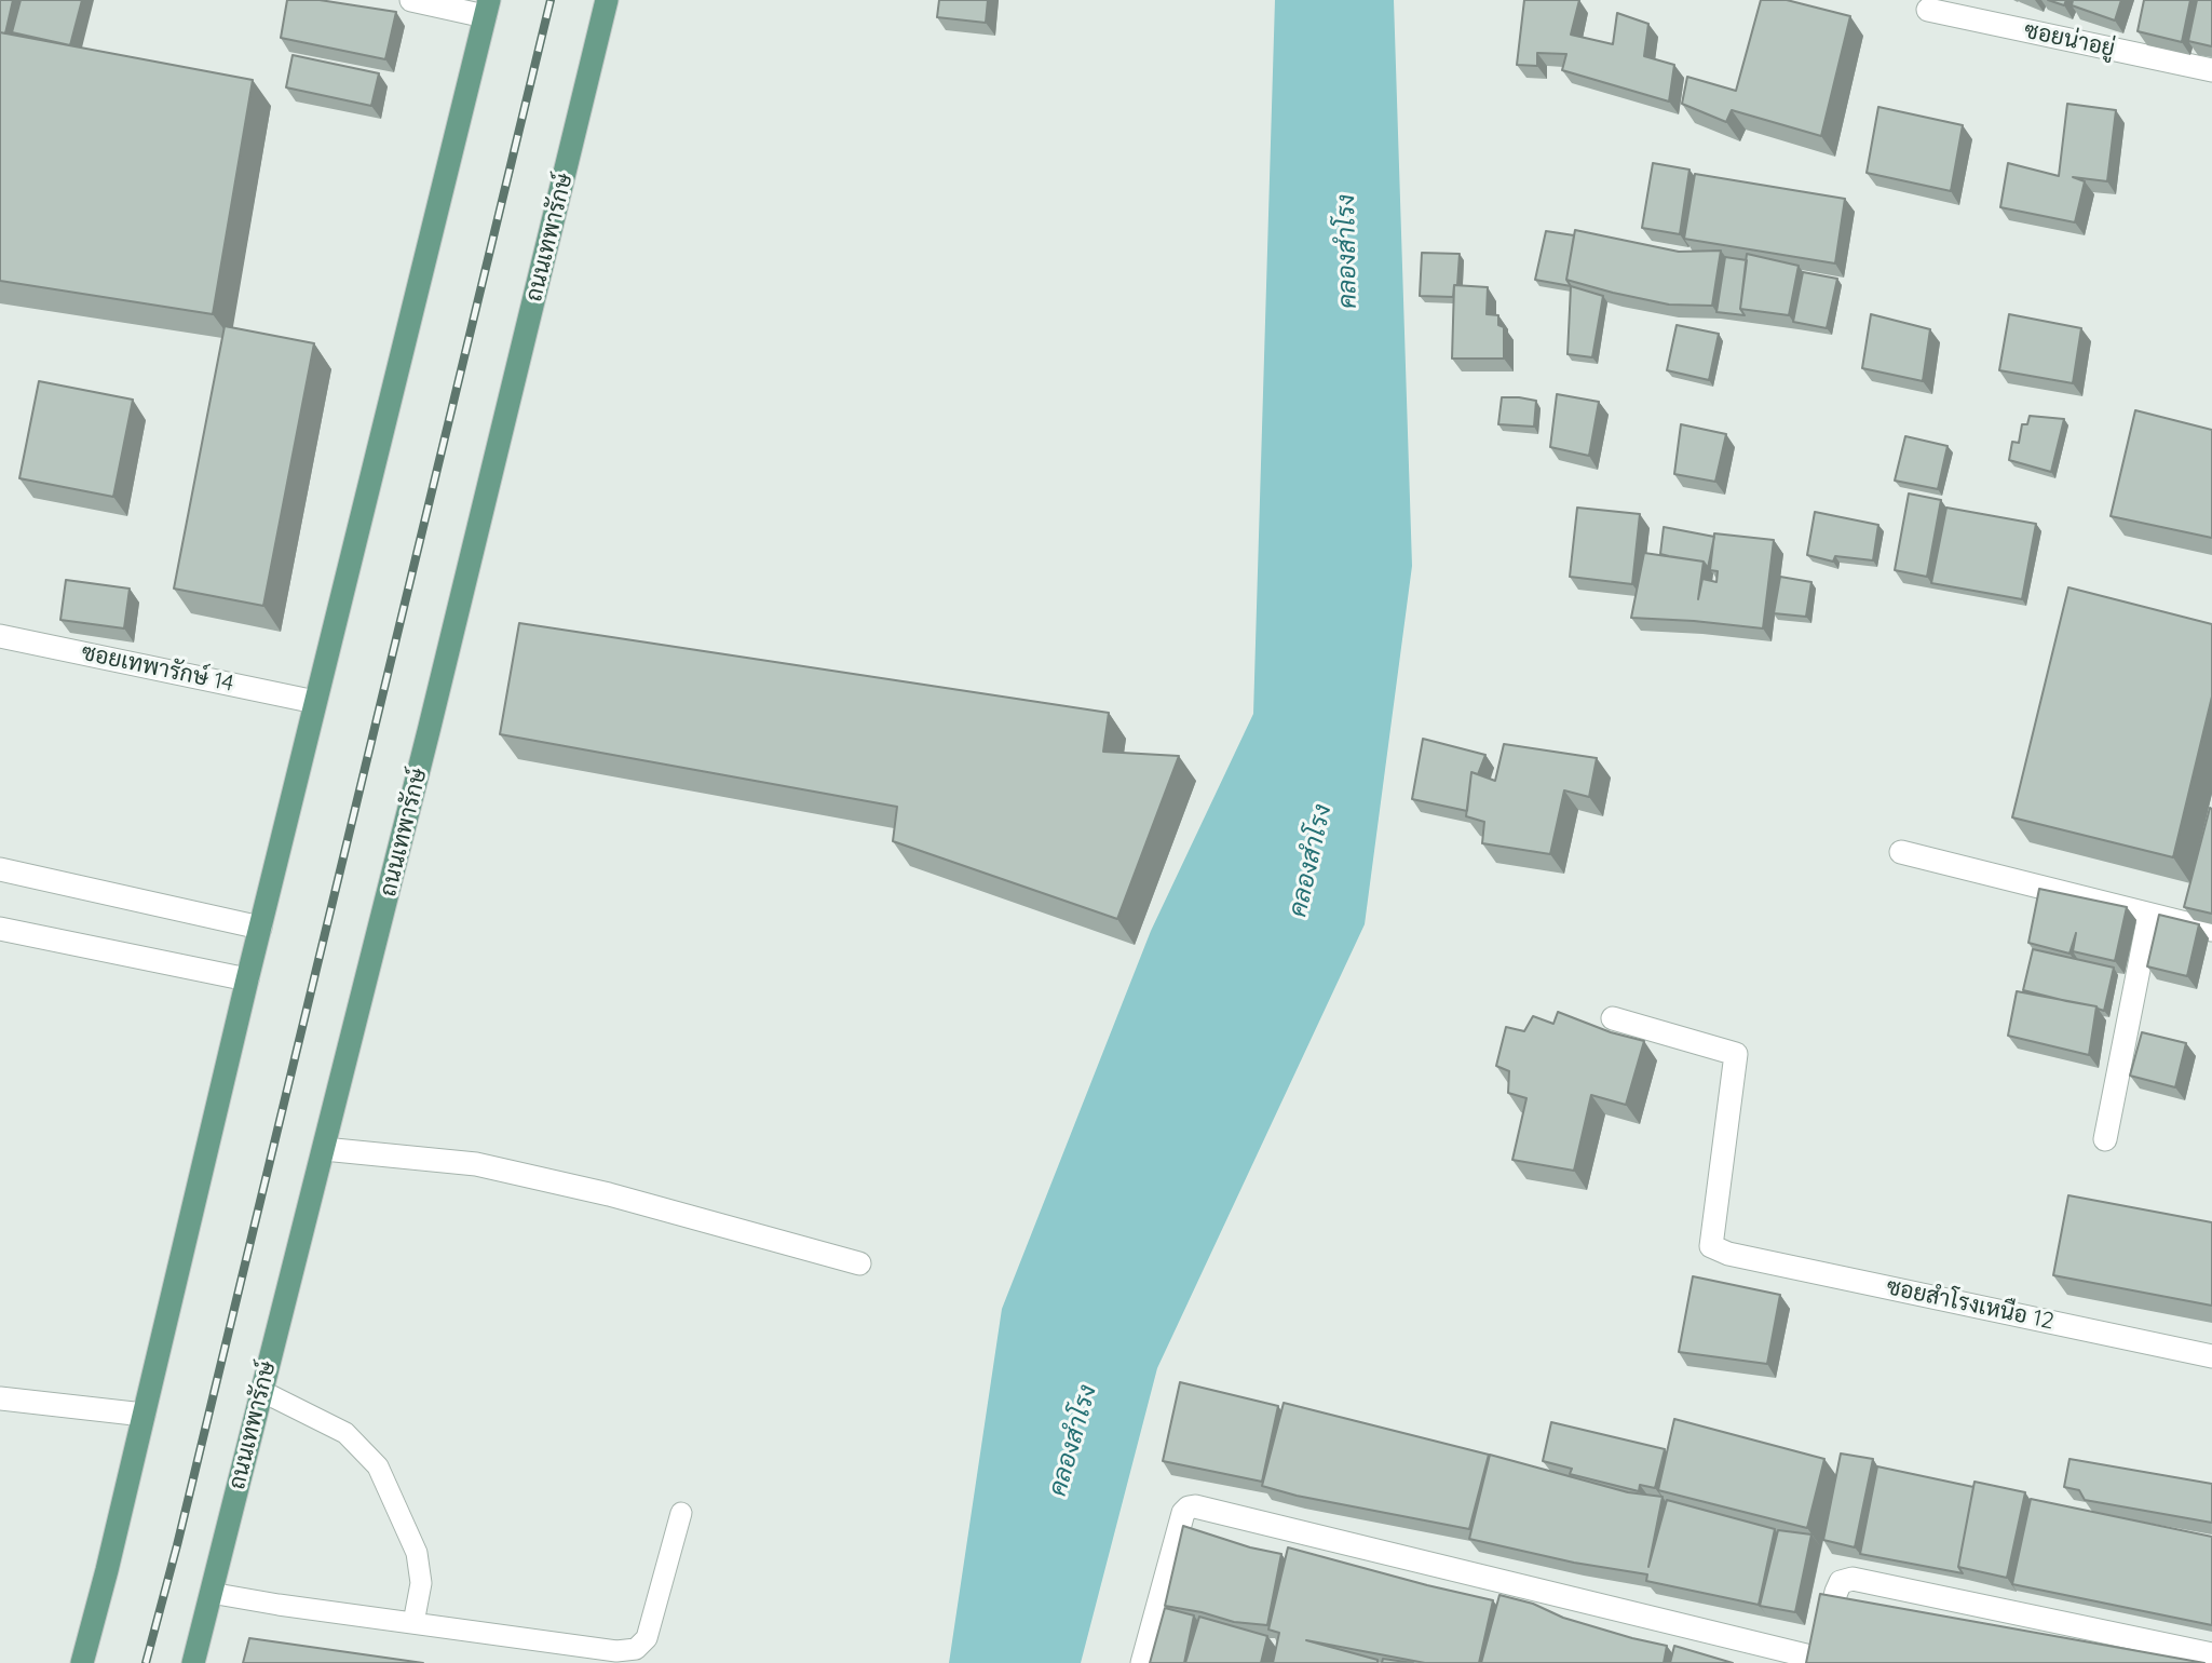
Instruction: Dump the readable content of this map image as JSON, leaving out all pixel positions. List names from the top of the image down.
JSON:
{
  "streets": {
    "main road": ["ถนนเทพารักษ์"],
    "street": ["ซอยน่าอยู่", "ซอยเทพารักษ์ 14", "ซอยสำโรงเหนือ 12"]
  },
  "water": ["คลองสำโรง"]
}
